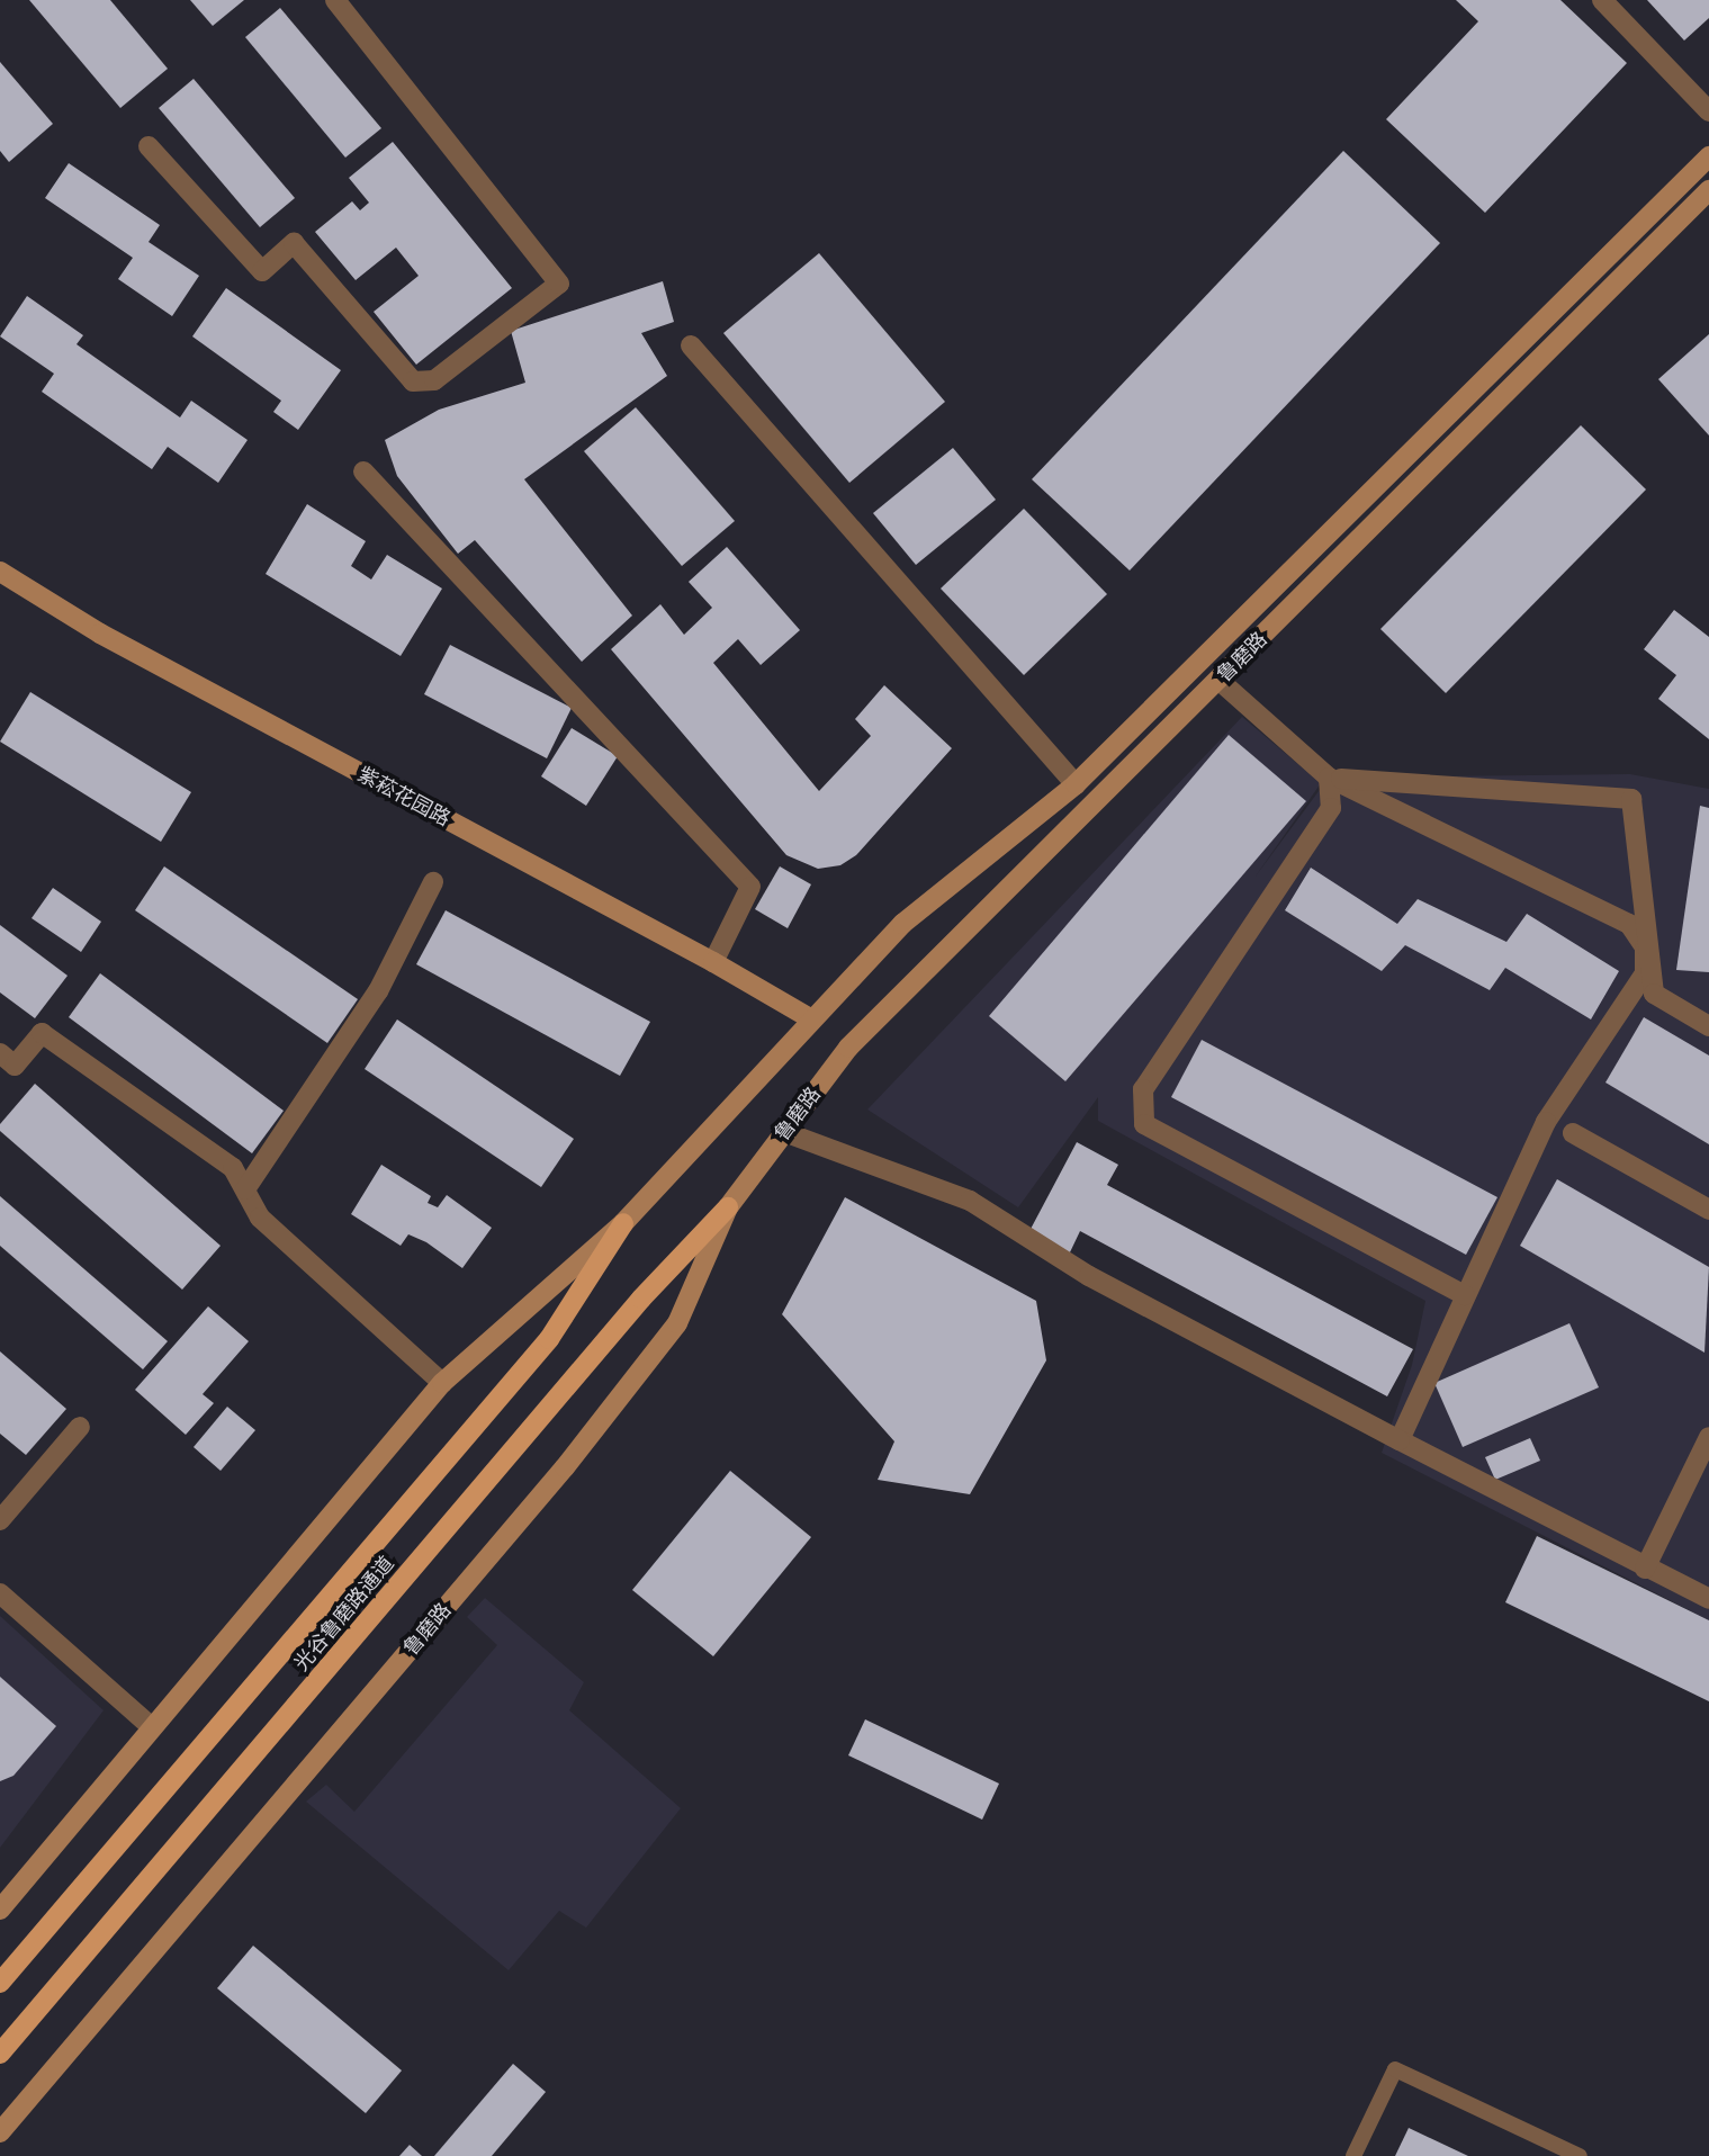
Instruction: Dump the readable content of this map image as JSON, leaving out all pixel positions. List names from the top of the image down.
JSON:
{
  "streets": {
    "main road": ["鲁磨路", "紫菘花园路", "光谷鲁磨路通道"]
  },
  "crossings": [
    ["鲁磨路", "紫菘花园路"],
    ["鲁磨路", "光谷鲁磨路通道"]
  ]
}
